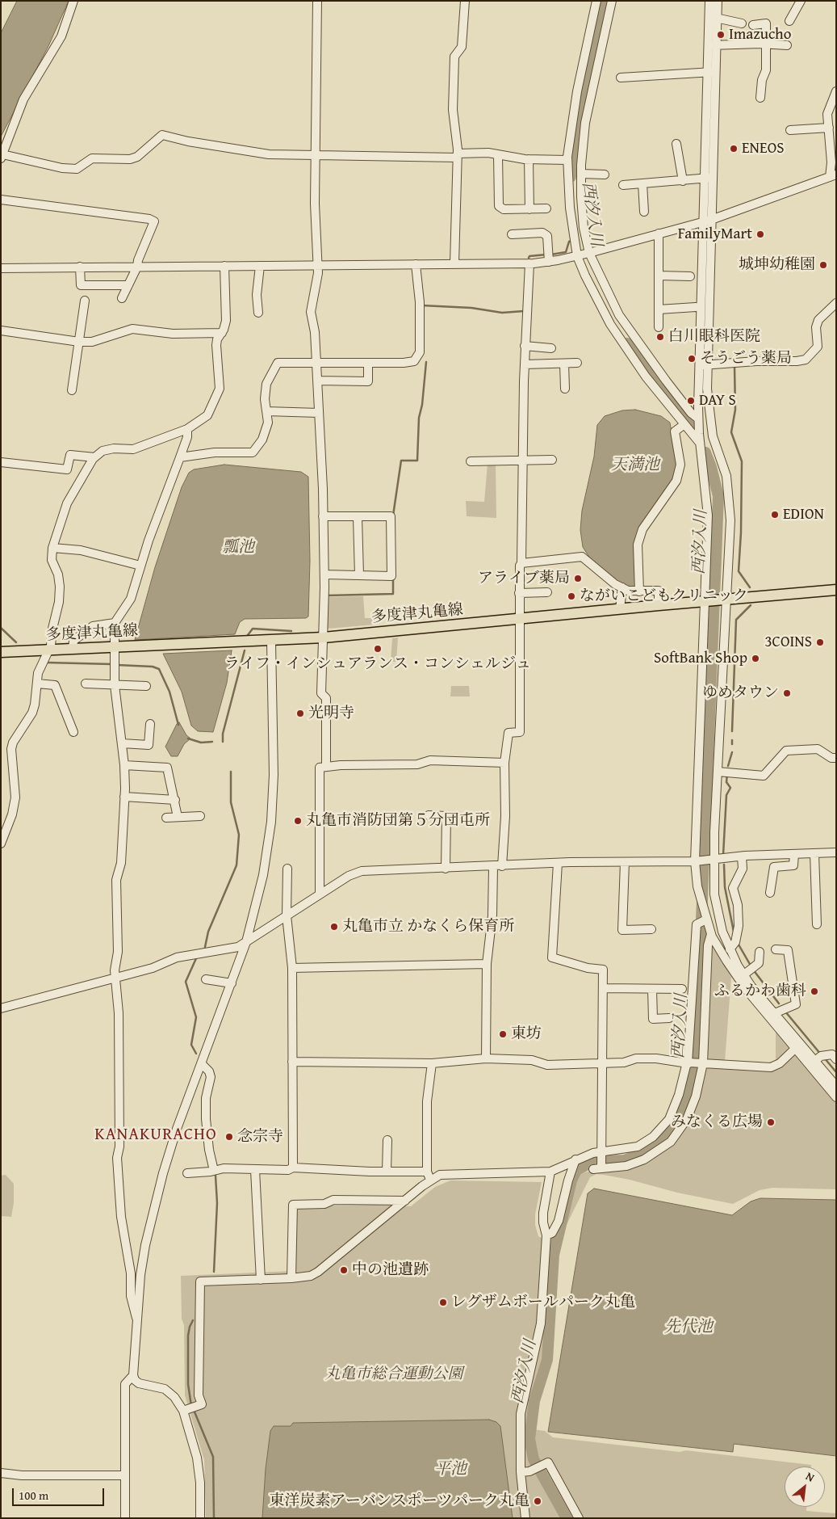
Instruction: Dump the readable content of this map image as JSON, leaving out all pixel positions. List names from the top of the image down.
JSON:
{
  "streets": {
    "main road": ["多度津丸亀線"]
  },
  "districts": ["KANAKURACHO"],
  "water": [
    "西汐入川",
    "天満池",
    "瓢池",
    "先代池",
    "平池"
  ],
  "parks": ["丸亀市総合運動公園"],
  "places": [
    "Imazucho",
    "ENEOS",
    "FamilyMart",
    "城坤幼稚園",
    "白川眼科医院",
    "そうごう薬局",
    "DAY S",
    "EDION",
    "アライブ薬局",
    "ながいこどもクリニック",
    "3COINS",
    "ライフ・インシュアランス・コンシェルジュ",
    "SoftBank Shop",
    "ゆめタウン",
    "光明寺",
    "丸亀市消防団第５分団屯所",
    "丸亀市立 かなくら保育所",
    "ふるかわ歯科",
    "東坊",
    "みなくる広場",
    "念宗寺",
    "中の池遺跡",
    "レグザムボールパーク丸亀",
    "東洋炭素アーバンスポーツパーク丸亀"
  ],
  "scale_bar": "100 m",
  "north": "top right"
}
